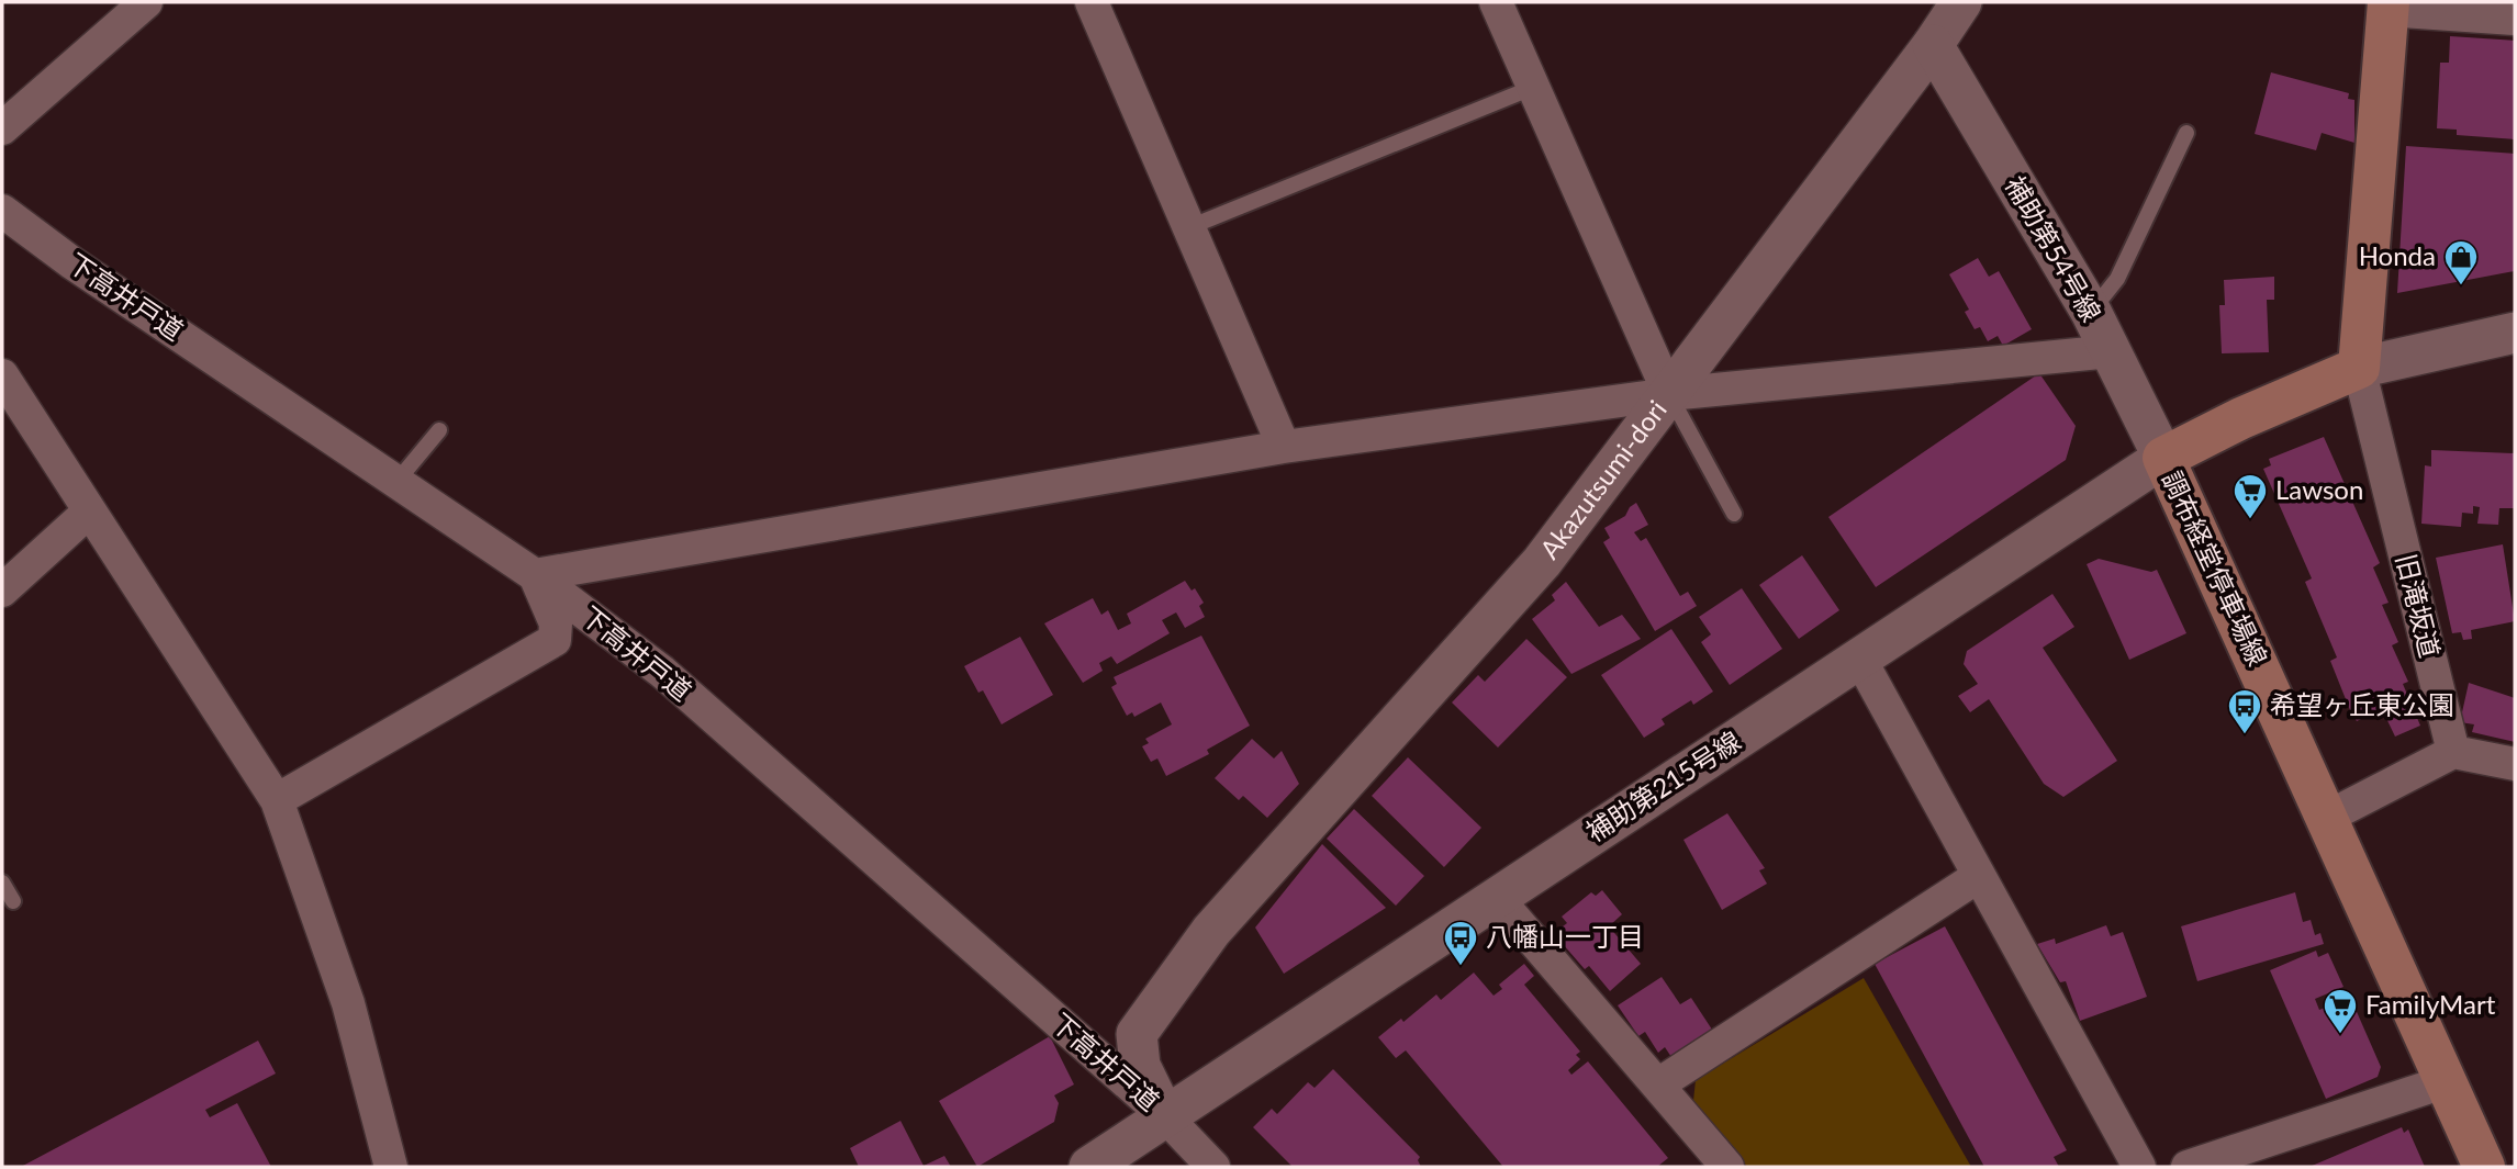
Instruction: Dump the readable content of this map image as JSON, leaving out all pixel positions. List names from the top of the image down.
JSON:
{
  "streets": {
    "main road": ["調布経堂停車場線"],
    "street": [
      "補助第54号線",
      "下高井戸道",
      "Akazutsumi-dori",
      "旧滝坂道",
      "補助第215号線"
    ]
  },
  "crossings": [
    ["補助第54号線", "Akazutsumi-dori"],
    ["補助第54号線", "調布経堂停車場線"],
    ["補助第54号線", "補助第215号線"],
    ["下高井戸道", "Akazutsumi-dori"],
    ["下高井戸道", "補助第215号線"],
    ["Akazutsumi-dori", "補助第215号線"],
    ["調布経堂停車場線", "旧滝坂道"],
    ["調布経堂停車場線", "補助第215号線"]
  ],
  "places": {
    "shop": ["Honda"],
    "supermarket": ["Lawson", "FamilyMart"],
    "bus stop": ["希望ヶ丘東公園", "八幡山一丁目"]
  }
}
